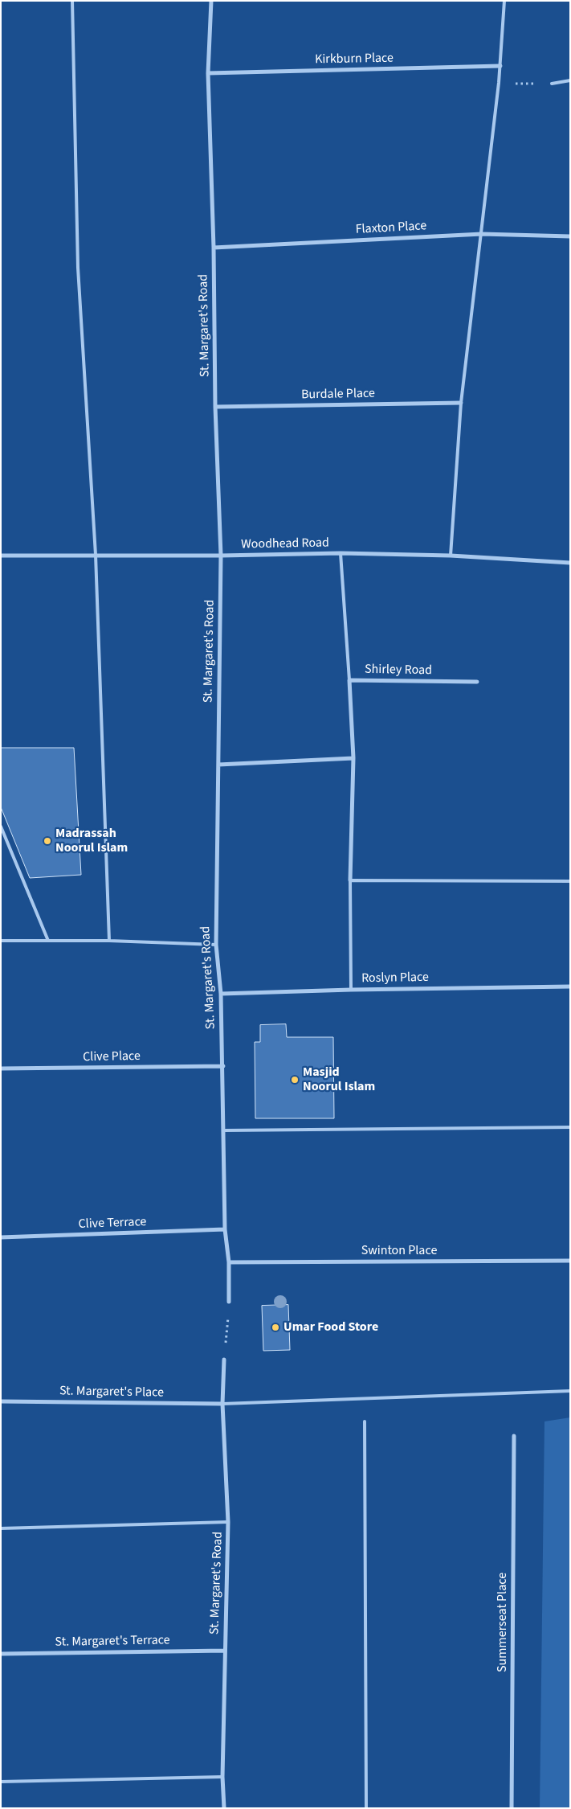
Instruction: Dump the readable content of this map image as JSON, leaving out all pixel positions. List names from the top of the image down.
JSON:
{
  "streets": {
    "street": [
      "Kirkburn Place",
      "Flaxton Place",
      "St. Margaret's Road",
      "Burdale Place",
      "Woodhead Road",
      "Shirley Road",
      "Roslyn Place",
      "Clive Place",
      "Clive Terrace",
      "Swinton Place",
      "St. Margaret's Place",
      "Summerseat Place",
      "St. Margaret's Terrace"
    ]
  },
  "crossings": [
    ["Kirkburn Place", "St. Margaret's Road"],
    ["Flaxton Place", "St. Margaret's Road"],
    ["St. Margaret's Road", "Burdale Place"],
    ["St. Margaret's Road", "Woodhead Road"],
    ["St. Margaret's Road", "Roslyn Place"],
    ["St. Margaret's Road", "Clive Place"],
    ["St. Margaret's Road", "Clive Terrace"],
    ["St. Margaret's Road", "Swinton Place"],
    ["St. Margaret's Road", "St. Margaret's Place"],
    ["St. Margaret's Road", "St. Margaret's Terrace"]
  ],
  "places": ["Madrassah Noorul Islam", "Masjid Noorul Islam", "Umar Food Store"]
}
